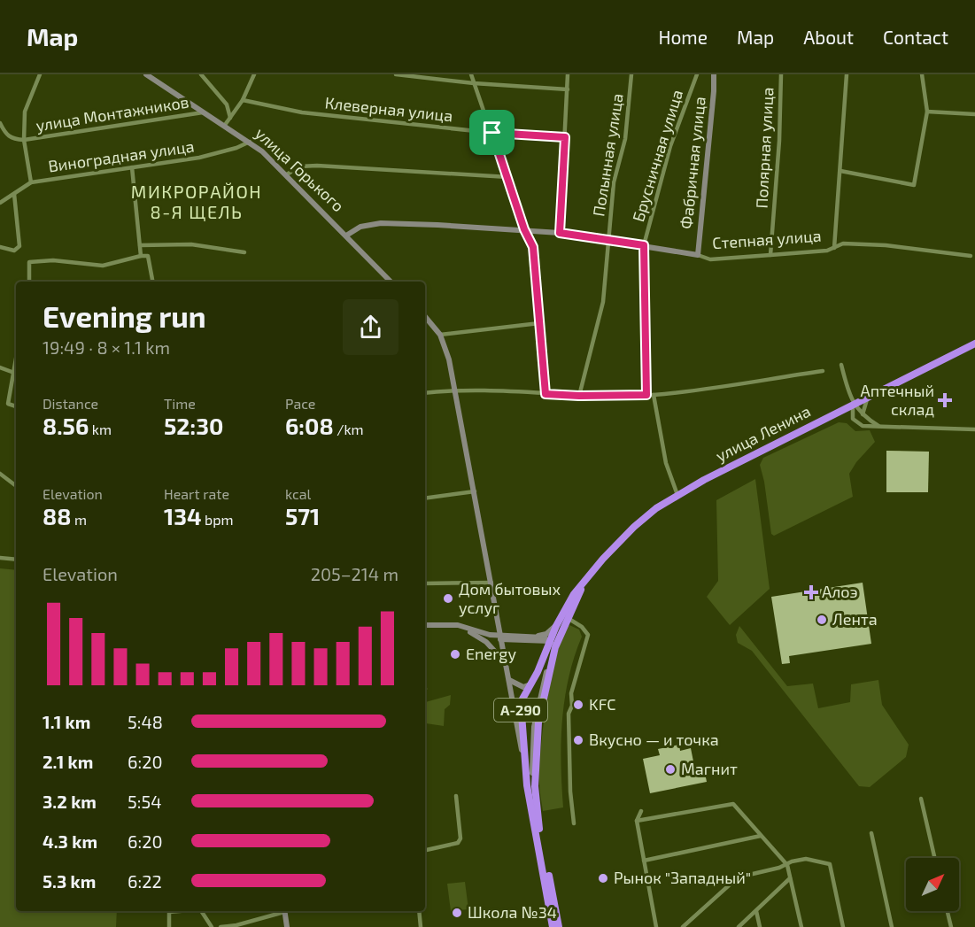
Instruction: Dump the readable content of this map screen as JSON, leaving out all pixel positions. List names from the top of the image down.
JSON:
{
  "streets": {
    "highway": ["улица Ленина", "А-290"],
    "main road": ["Фабричная улица", "улица Горького", "Степная улица"],
    "street": [
      "Клеверная улица",
      "улица Монтажников",
      "Полярная улица",
      "Полынная улица",
      "Брусничная улица",
      "Виноградная улица"
    ]
  },
  "crossings": [
    ["улица Монтажников", "улица Горького"],
    ["Полярная улица", "Степная улица"],
    ["Полынная улица", "Степная улица"],
    ["Брусничная улица", "Степная улица"],
    ["Виноградная улица", "улица Горького"],
    ["Фабричная улица", "Степная улица"],
    ["улица Горького", "Степная улица"],
    ["улица Ленина", "А-290"]
  ],
  "districts": ["МИКРОРАЙОН 8-Я ЩЕЛЬ"],
  "places": {
    "health": ["Аптечный склад", "Алоэ"],
    "other": [
      "Дом бытовых услуг",
      "Лента",
      "Energy",
      "KFC",
      "Вкусно — и точка",
      "Магнит",
      "Рынок \"Западный\"",
      "Школа №34"
    ]
  },
  "north": "top right",
  "page": {
    "header": "Map",
    "nav": [
      "Home",
      "Map",
      "About",
      "Contact"
    ],
    "heading": ["Evening run", "19:49 · 8 × 1.1 km"],
    "stats": [
      ["Distance", "8.56 km"],
      ["Time", "52:30"],
      ["Pace", "6:08 /km"],
      ["Elevation", "88 m"],
      ["Heart rate", "134 bpm"],
      ["kcal", "571"]
    ],
    "chart": ["Elevation", "205–214 m"],
    "list": [
      {
        "name": "1.1 km",
        "note": "5:48"
      },
      {
        "name": "2.1 km",
        "note": "6:20"
      },
      {
        "name": "3.2 km",
        "note": "5:54"
      },
      {
        "name": "4.3 km",
        "note": "6:20"
      },
      {
        "name": "5.3 km",
        "note": "6:22"
      }
    ]
  }
}
